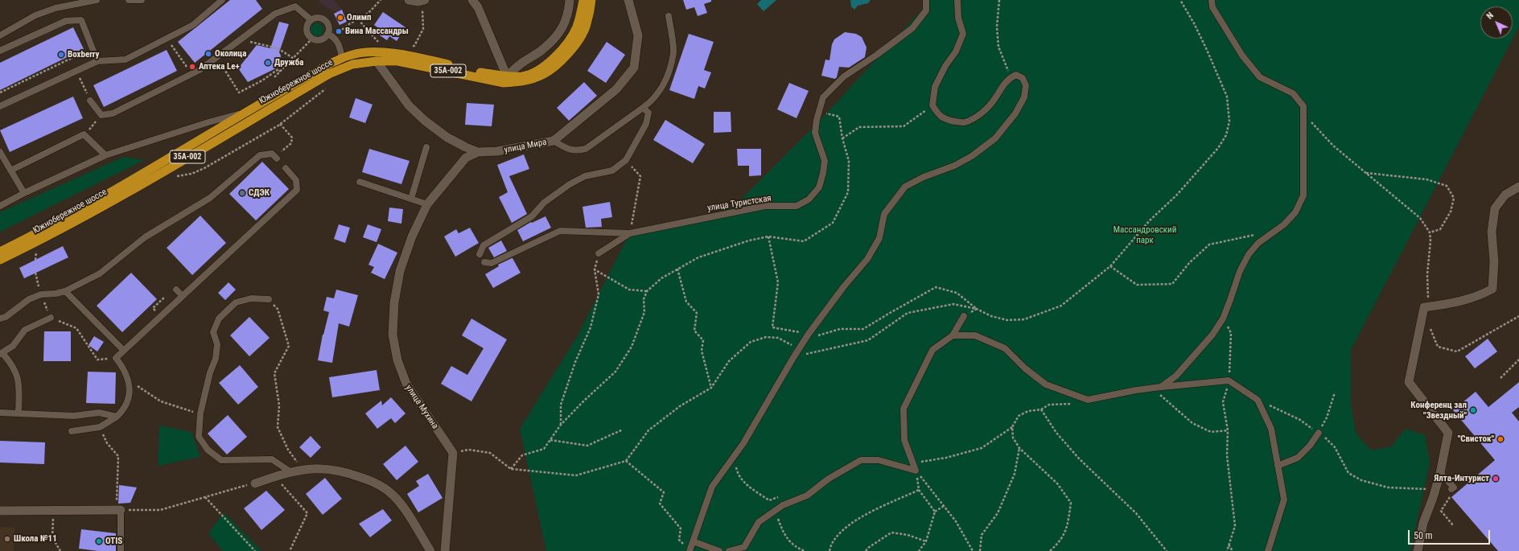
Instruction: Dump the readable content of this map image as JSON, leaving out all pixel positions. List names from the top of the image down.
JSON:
{
  "streets": {
    "highway": ["35А-002", "Южнобережное шоссе"],
    "street": ["улица Мира", "улица Мухина"],
    "lane": ["улица Туристская"]
  },
  "crossings": [
    ["Южнобережное шоссе", "улица Мира"],
    ["улица Мира", "улица Мухина"]
  ],
  "parks": ["Массандровский парк"],
  "places": [
    "Олимп",
    "Вина Массандры",
    "Околица",
    "Boxberry",
    "Дружба",
    "Аптека Le+",
    "СДЭК",
    "Конференц зал \"Звездный\"",
    "\"Свисток\"",
    "Ялта-Интурист",
    "Школа №11",
    "OTIS"
  ],
  "scale_bar": "50 m",
  "north": "top left"
}
